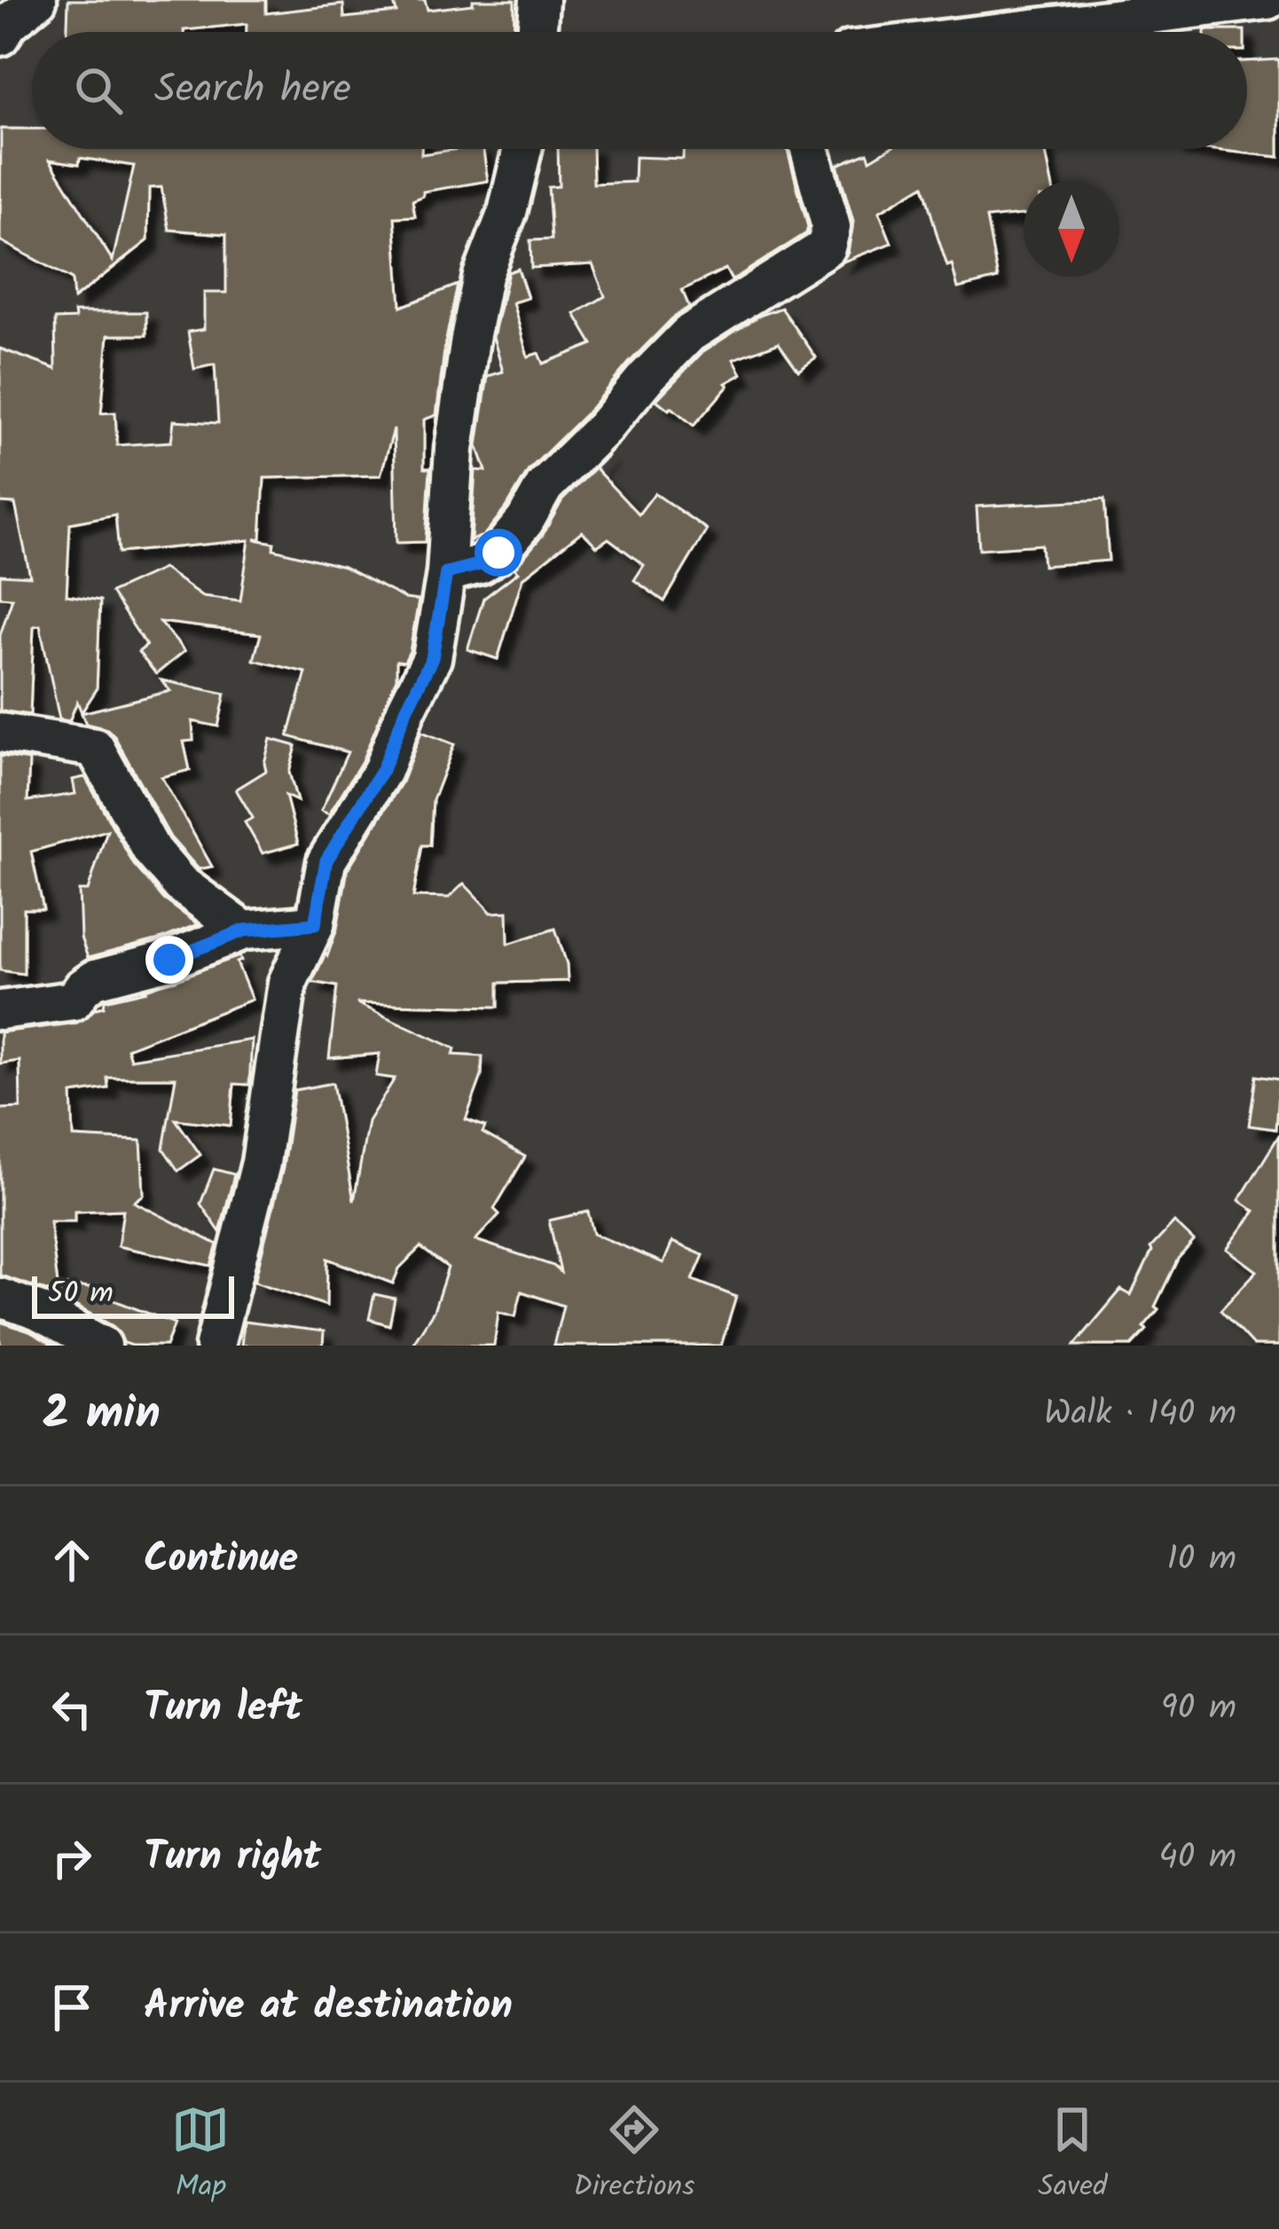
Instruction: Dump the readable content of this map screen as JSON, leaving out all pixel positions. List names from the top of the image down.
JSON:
{
  "scale_bar": "50 m",
  "north": "bottom",
  "page": {
    "search": "Search here",
    "scale": "50 m",
    "heading": ["2 min", "Walk · 140 m"],
    "list": [
      ["Continue", "10 m"],
      ["Turn left", "90 m"],
      ["Turn right", "40 m"],
      "Arrive at destination"
    ],
    "nav": ["Map", "Directions", "Saved"]
  }
}
